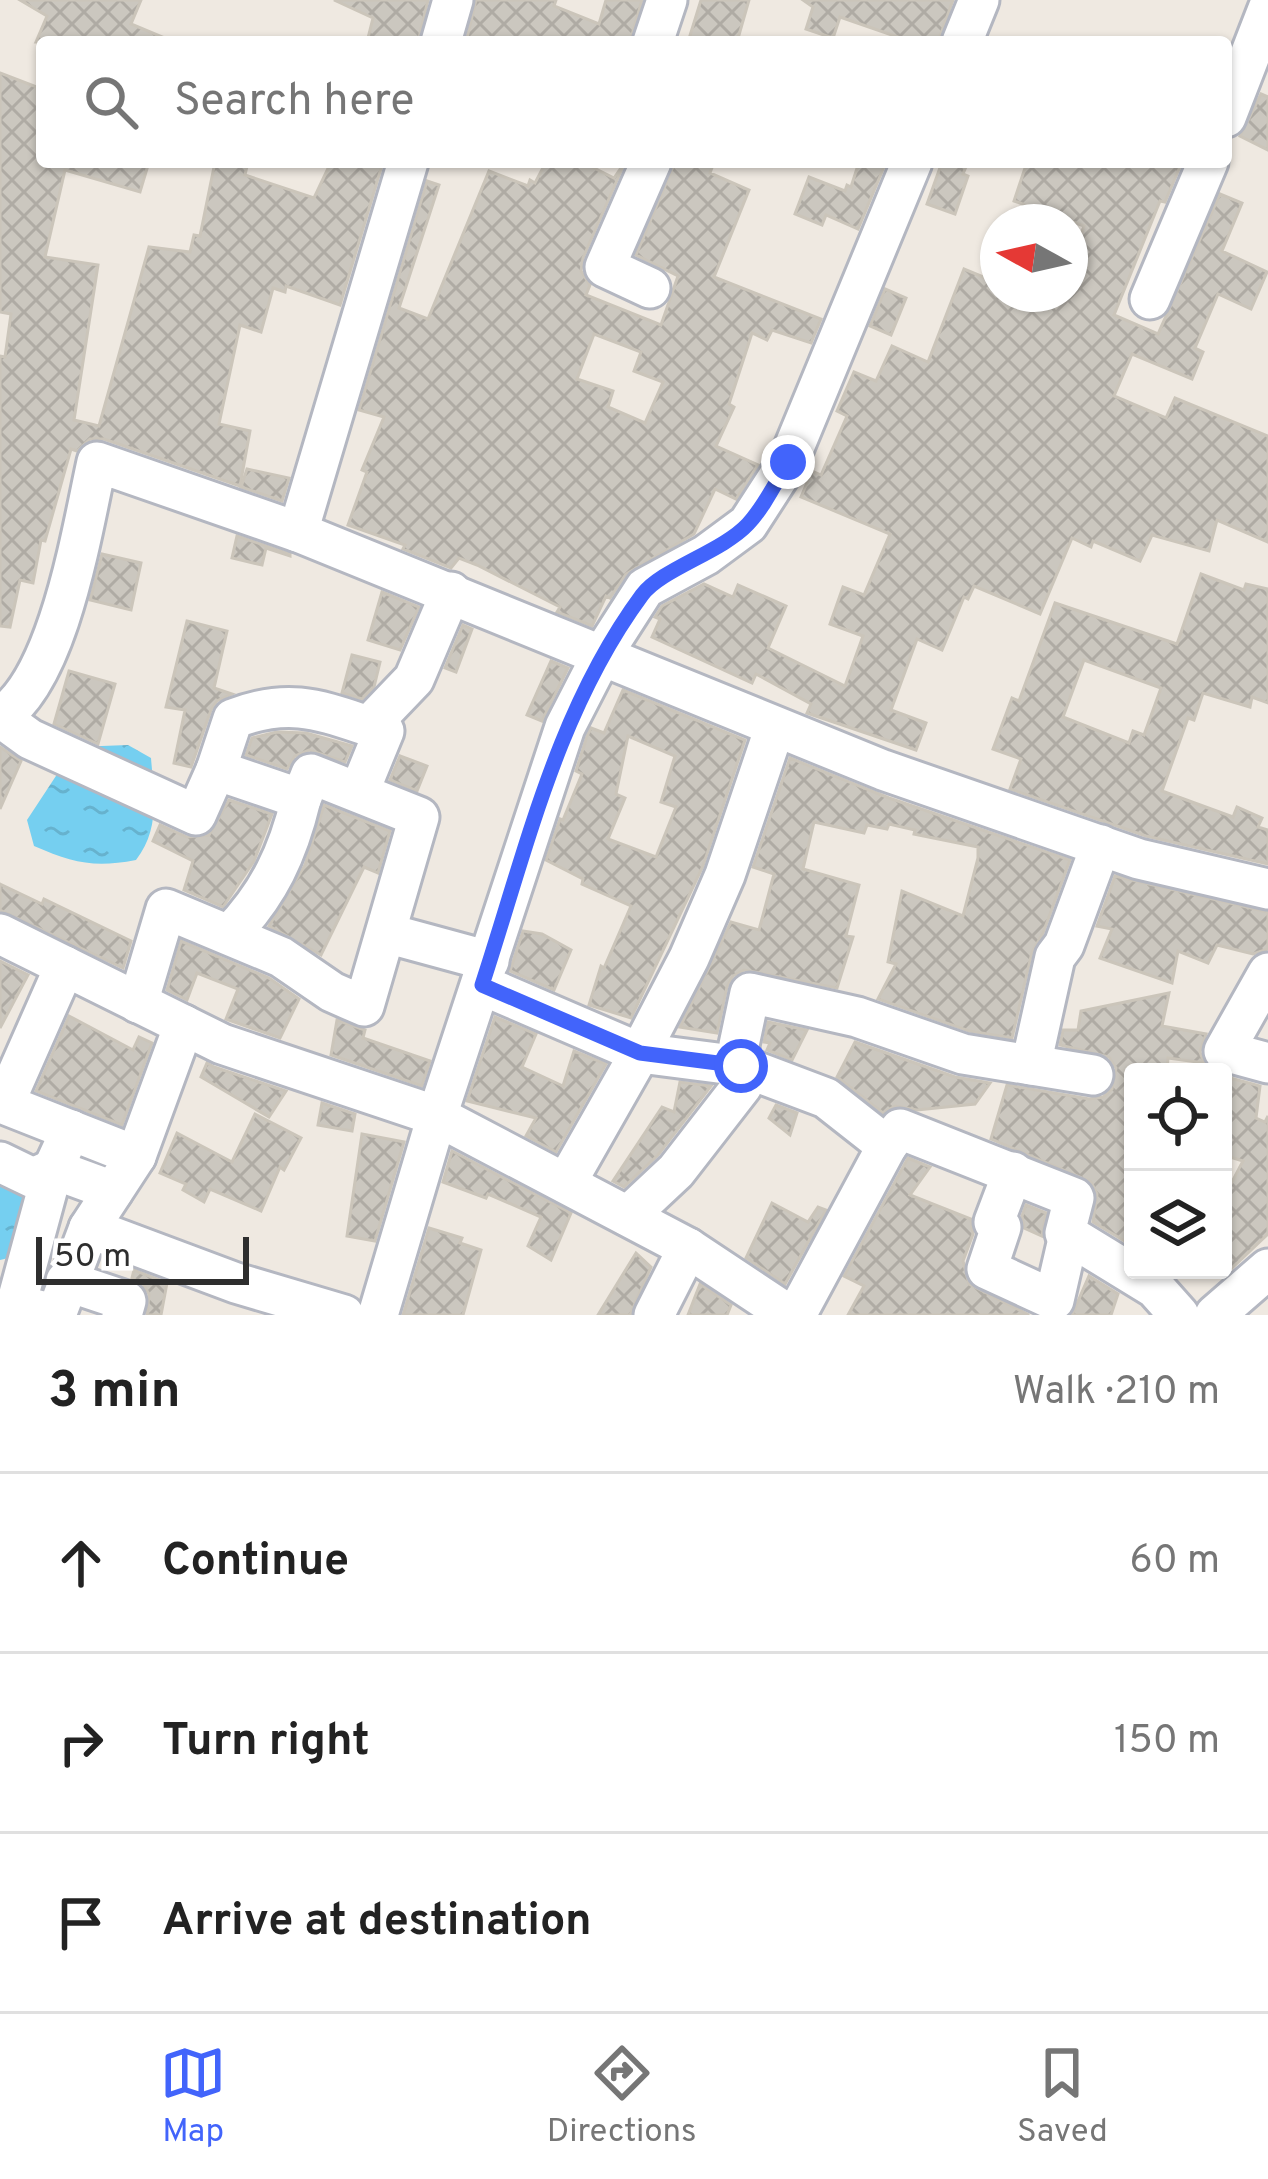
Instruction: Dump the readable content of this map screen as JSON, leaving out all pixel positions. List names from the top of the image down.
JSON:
{
  "scale_bar": "50 m",
  "north": "left",
  "page": {
    "search": "Search here",
    "scale": "50 m",
    "heading": ["3 min", "Walk · 210 m"],
    "list": [
      ["Continue", "60 m"],
      ["Turn right", "150 m"],
      "Arrive at destination"
    ],
    "nav": ["Map", "Directions", "Saved"]
  }
}
